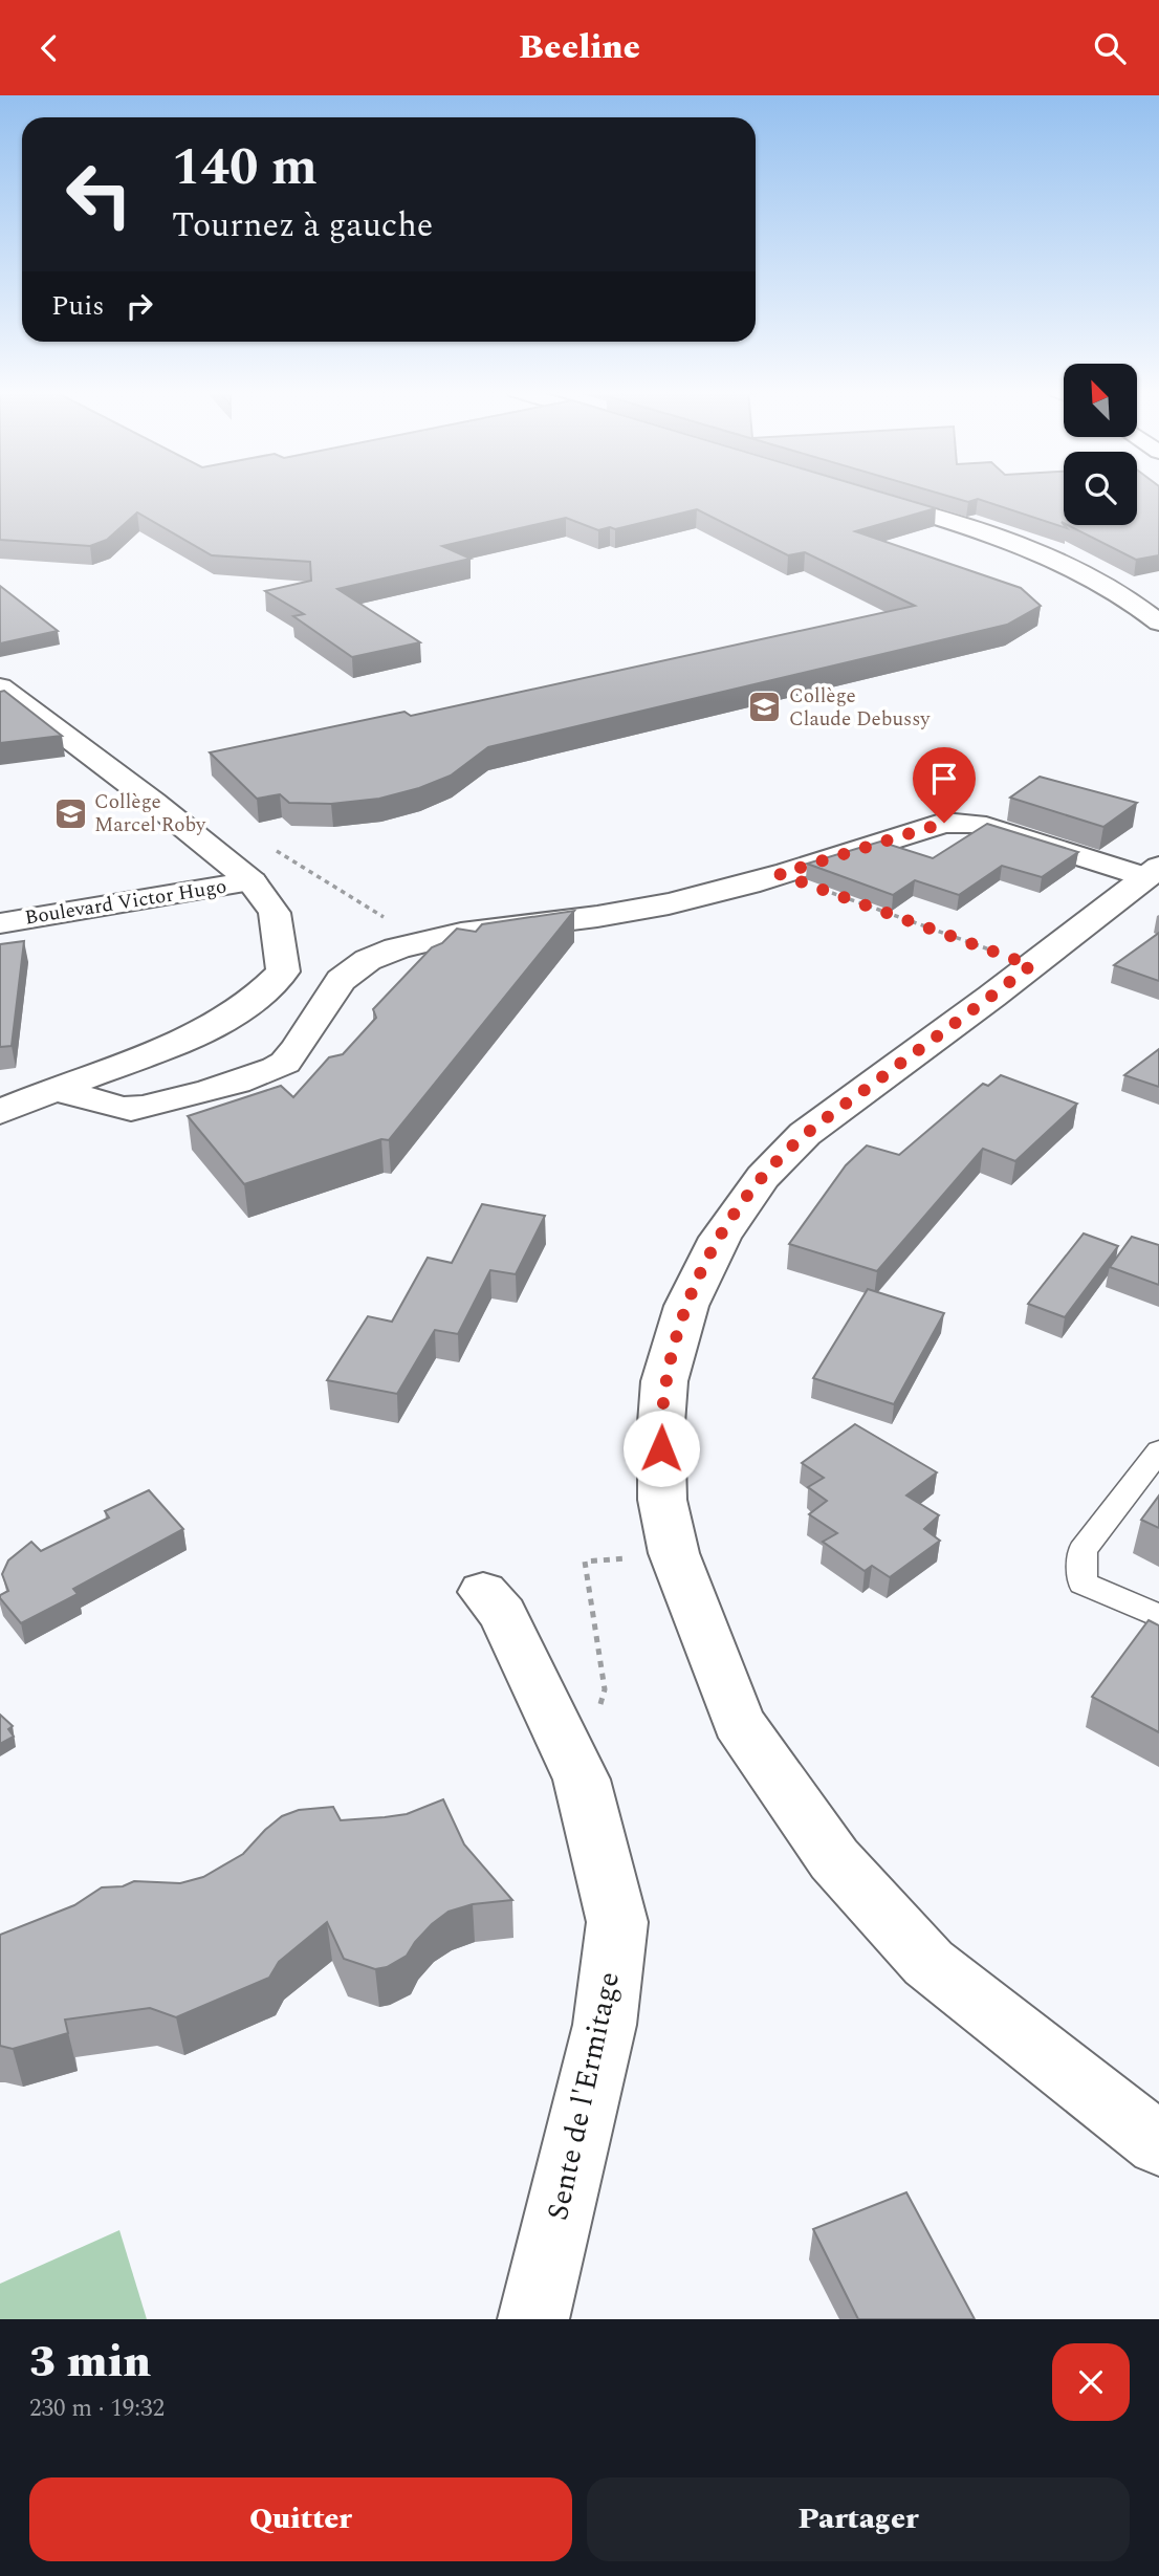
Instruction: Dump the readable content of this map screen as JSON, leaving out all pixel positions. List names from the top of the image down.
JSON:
{
  "streets": {
    "street": ["Boulevard Victor Hugo", "Sente de l'Ermitage"]
  },
  "places": {
    "school or university": ["Collège Claude Debussy", "Collège Marcel Roby"]
  },
  "north": "top left",
  "page": {
    "header": "Beeline",
    "turn": ["140 m", "Tournez à gauche"],
    "then": "Puis",
    "heading": ["3 min", "230 m · 19:32"],
    "buttons": ["Quitter", "Partager"]
  }
}
